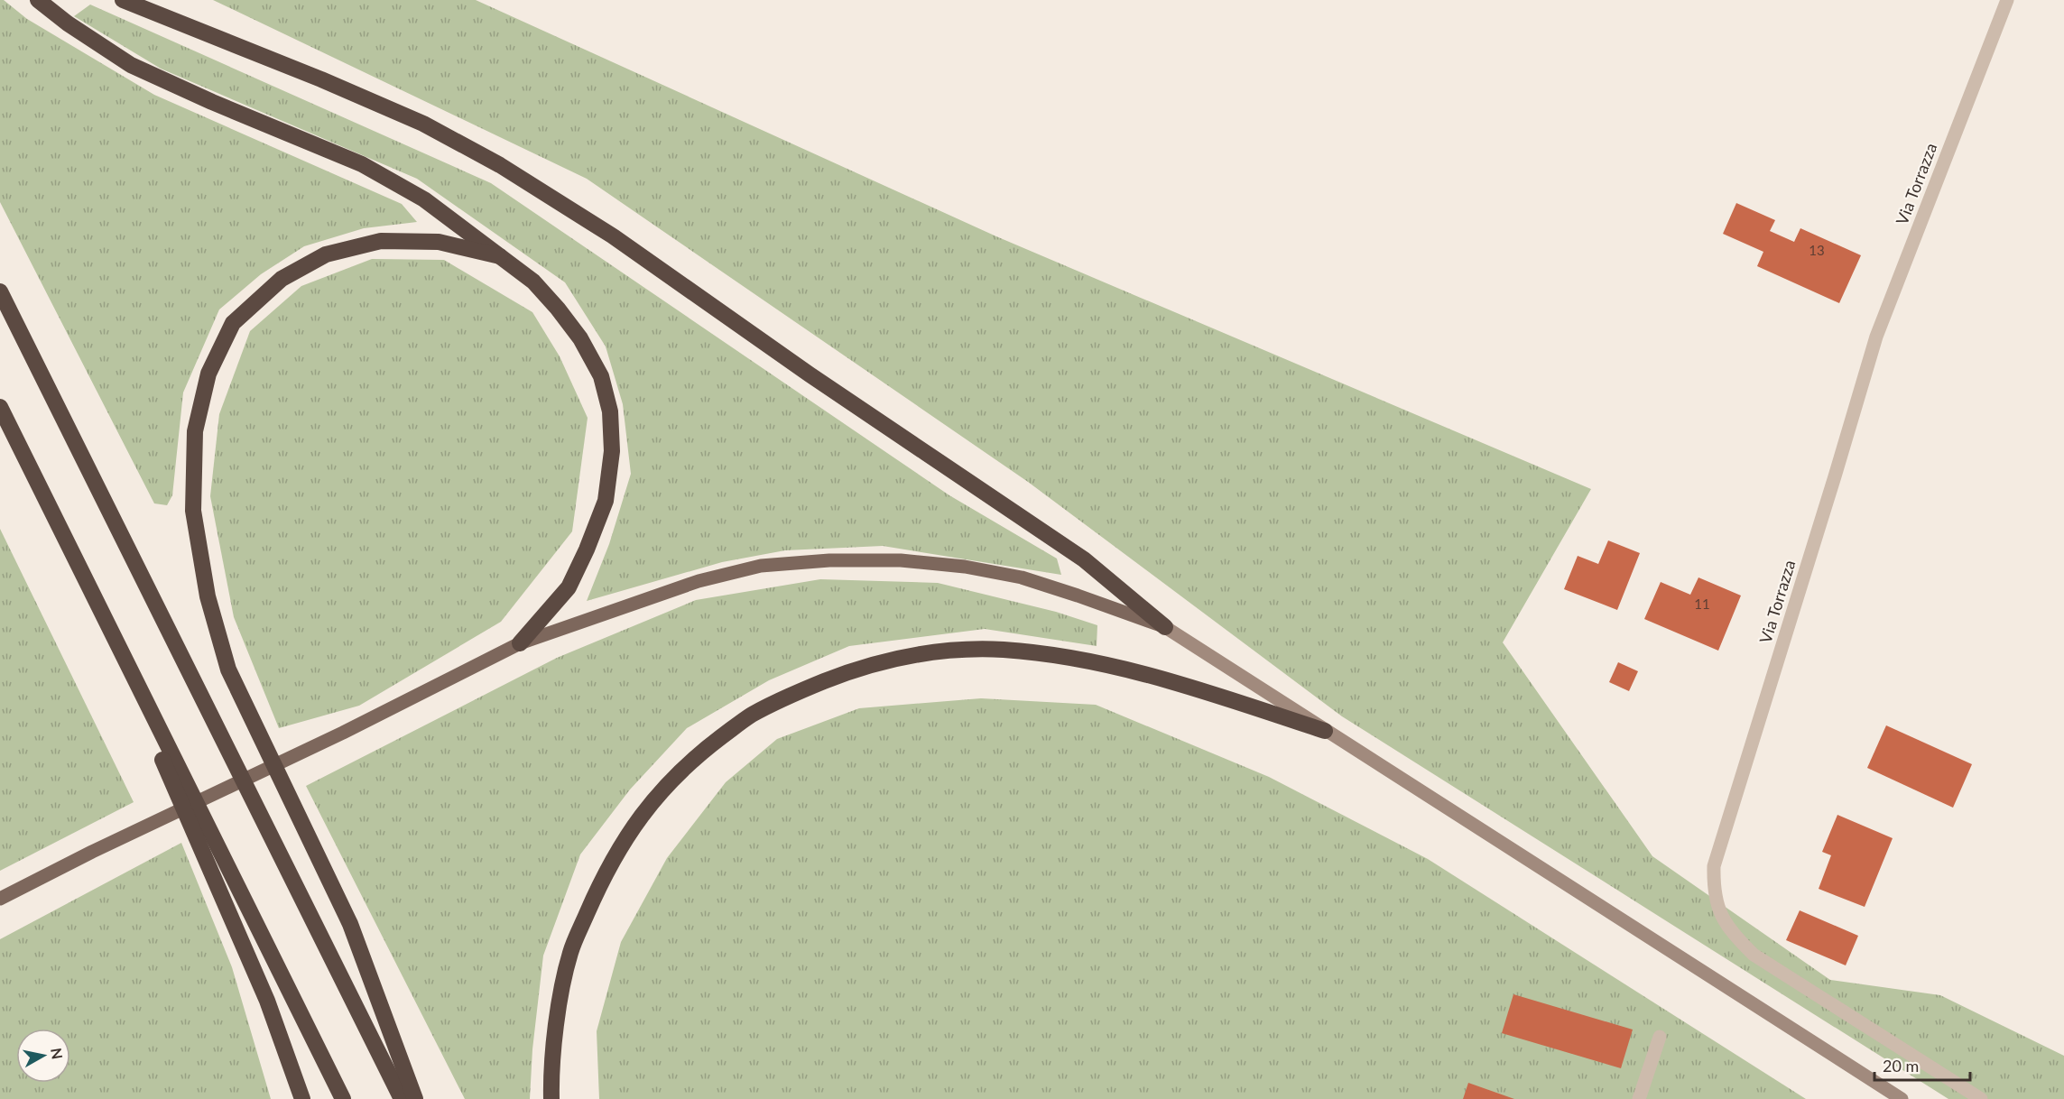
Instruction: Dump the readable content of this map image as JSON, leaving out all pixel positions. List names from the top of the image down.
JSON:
{
  "streets": {
    "street": ["Via Torrazza"]
  },
  "house_numbers": ["13", "11"],
  "scale_bar": "20 m",
  "north": "right"
}
